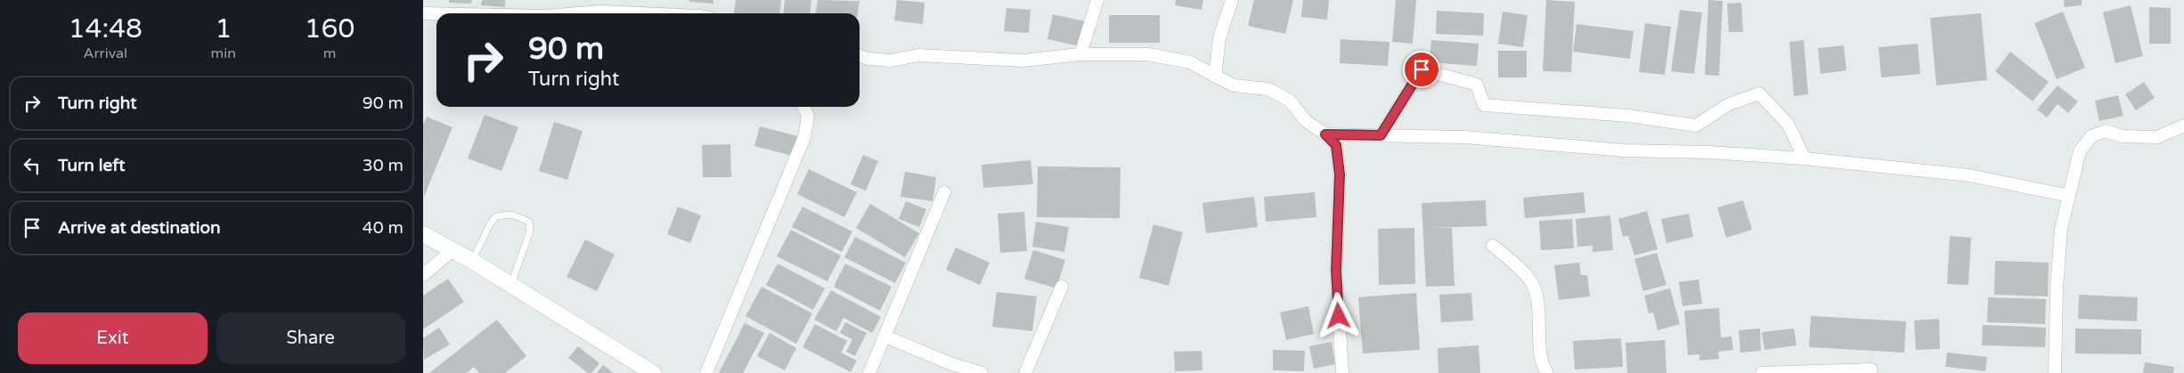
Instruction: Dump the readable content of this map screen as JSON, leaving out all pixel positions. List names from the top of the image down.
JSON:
{
  "page": {
    "eta": [
      "14:48",
      "Arrival",
      "1",
      "min",
      "160",
      "m"
    ],
    "turn": ["90 m", "Turn right"],
    "list": [
      {
        "name": "Turn right",
        "value": "90 m"
      },
      {
        "name": "Turn left",
        "value": "30 m"
      },
      {
        "name": "Arrive at destination",
        "value": "40 m"
      }
    ],
    "buttons": ["Exit", "Share"]
  }
}
